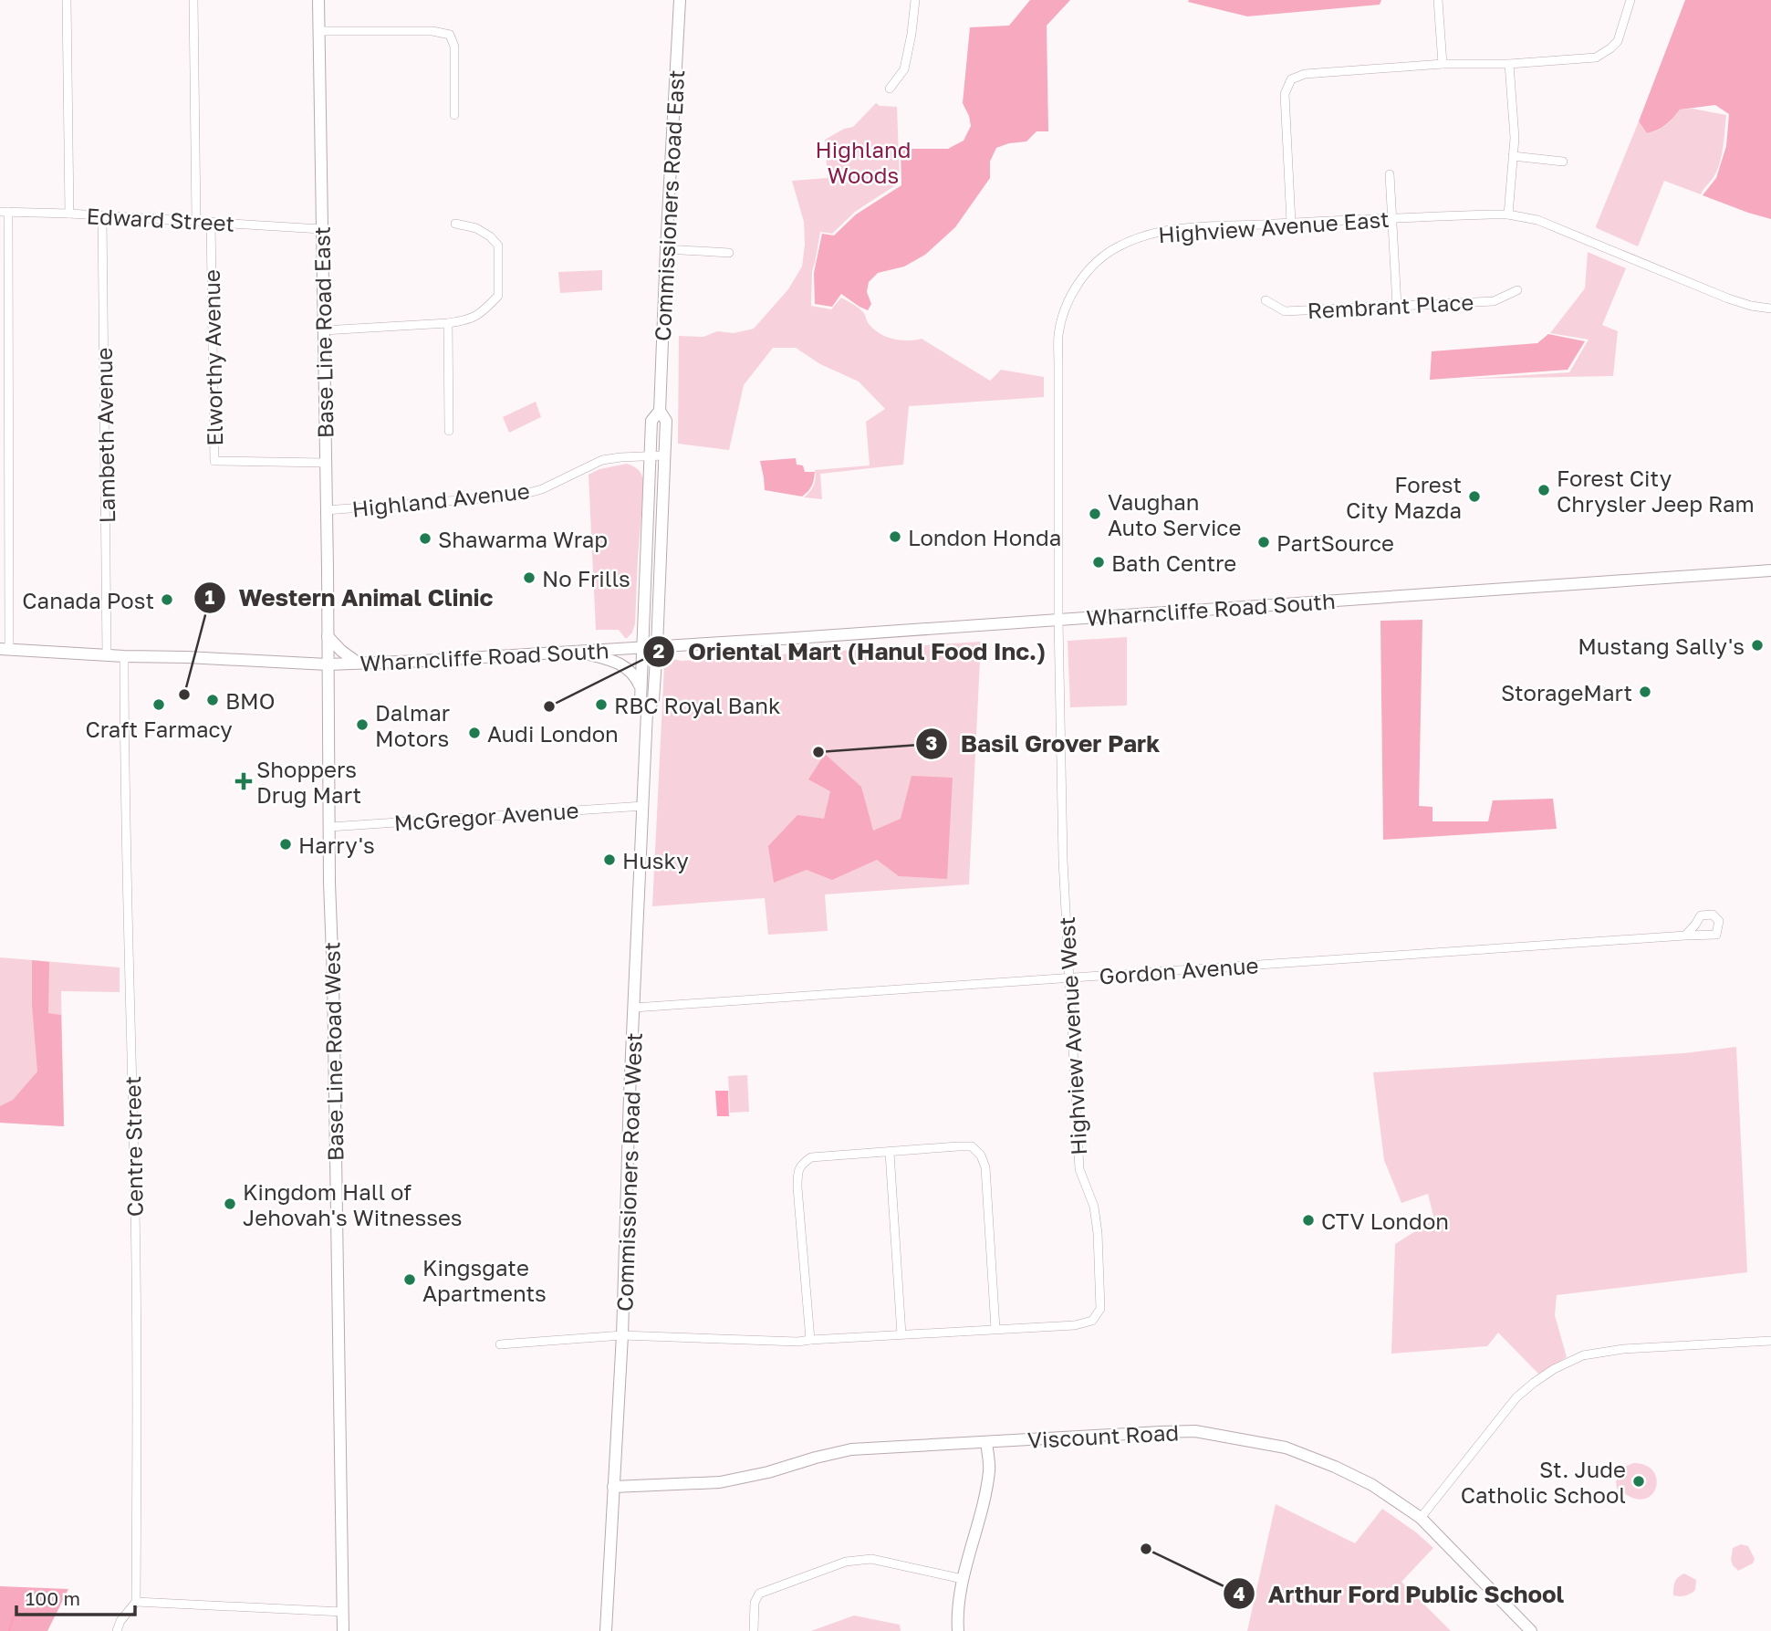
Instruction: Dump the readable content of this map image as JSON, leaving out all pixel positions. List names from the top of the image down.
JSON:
{
  "streets": {
    "main road": [
      "Commissioners Road East",
      "Base Line Road East",
      "Wharncliffe Road South",
      "Base Line Road West",
      "Commissioners Road West",
      "Viscount Road"
    ],
    "street": [
      "Edward Street",
      "Highview Avenue East",
      "Rembrant Place",
      "Elworthy Avenue",
      "Lambeth Avenue",
      "Highland Avenue",
      "McGregor Avenue",
      "Gordon Avenue",
      "Highview Avenue West",
      "Centre Street"
    ]
  },
  "crossings": [
    ["Commissioners Road East", "Highland Avenue"],
    ["Commissioners Road East", "Wharncliffe Road South"],
    ["Commissioners Road East", "Commissioners Road West"],
    ["Edward Street", "Base Line Road East"],
    ["Edward Street", "Elworthy Avenue"],
    ["Edward Street", "Lambeth Avenue"],
    ["Highview Avenue East", "Wharncliffe Road South"],
    ["Highview Avenue East", "Highview Avenue West"],
    ["Base Line Road East", "Elworthy Avenue"],
    ["Base Line Road East", "Highland Avenue"],
    ["Base Line Road East", "Wharncliffe Road South"],
    ["Base Line Road East", "Base Line Road West"],
    ["Lambeth Avenue", "Wharncliffe Road South"],
    ["Wharncliffe Road South", "Highview Avenue West"],
    ["Wharncliffe Road South", "Base Line Road West"],
    ["Wharncliffe Road South", "Centre Street"],
    ["Wharncliffe Road South", "Commissioners Road West"],
    ["McGregor Avenue", "Base Line Road West"],
    ["McGregor Avenue", "Commissioners Road West"],
    ["Gordon Avenue", "Highview Avenue West"],
    ["Gordon Avenue", "Commissioners Road West"],
    ["Highview Avenue West", "Commissioners Road West"],
    ["Commissioners Road West", "Viscount Road"]
  ],
  "parks": ["Highland Woods"],
  "places": {
    "other": [
      "Forest City Chrysler Jeep Ram",
      "Forest City Mazda",
      "Vaughan Auto Service",
      "London Honda",
      "Shawarma Wrap",
      "PartSource",
      "Bath Centre",
      "No Frills",
      "Canada Post",
      "Mustang Sally's",
      "StorageMart",
      "Western Animal Clinic",
      "BMO",
      "Craft Farmacy",
      "RBC Royal Bank",
      "Oriental Mart (Hanul Food Inc.)",
      "Dalmar Motors",
      "Audi London",
      "Basil Grover Park",
      "Harry's",
      "Husky",
      "Kingdom Hall of Jehovah's Witnesses",
      "CTV London",
      "Kingsgate Apartments",
      "St. Jude Catholic School",
      "Arthur Ford Public School"
    ],
    "health": ["Shoppers Drug Mart"]
  },
  "scale_bar": "100 m"
}
